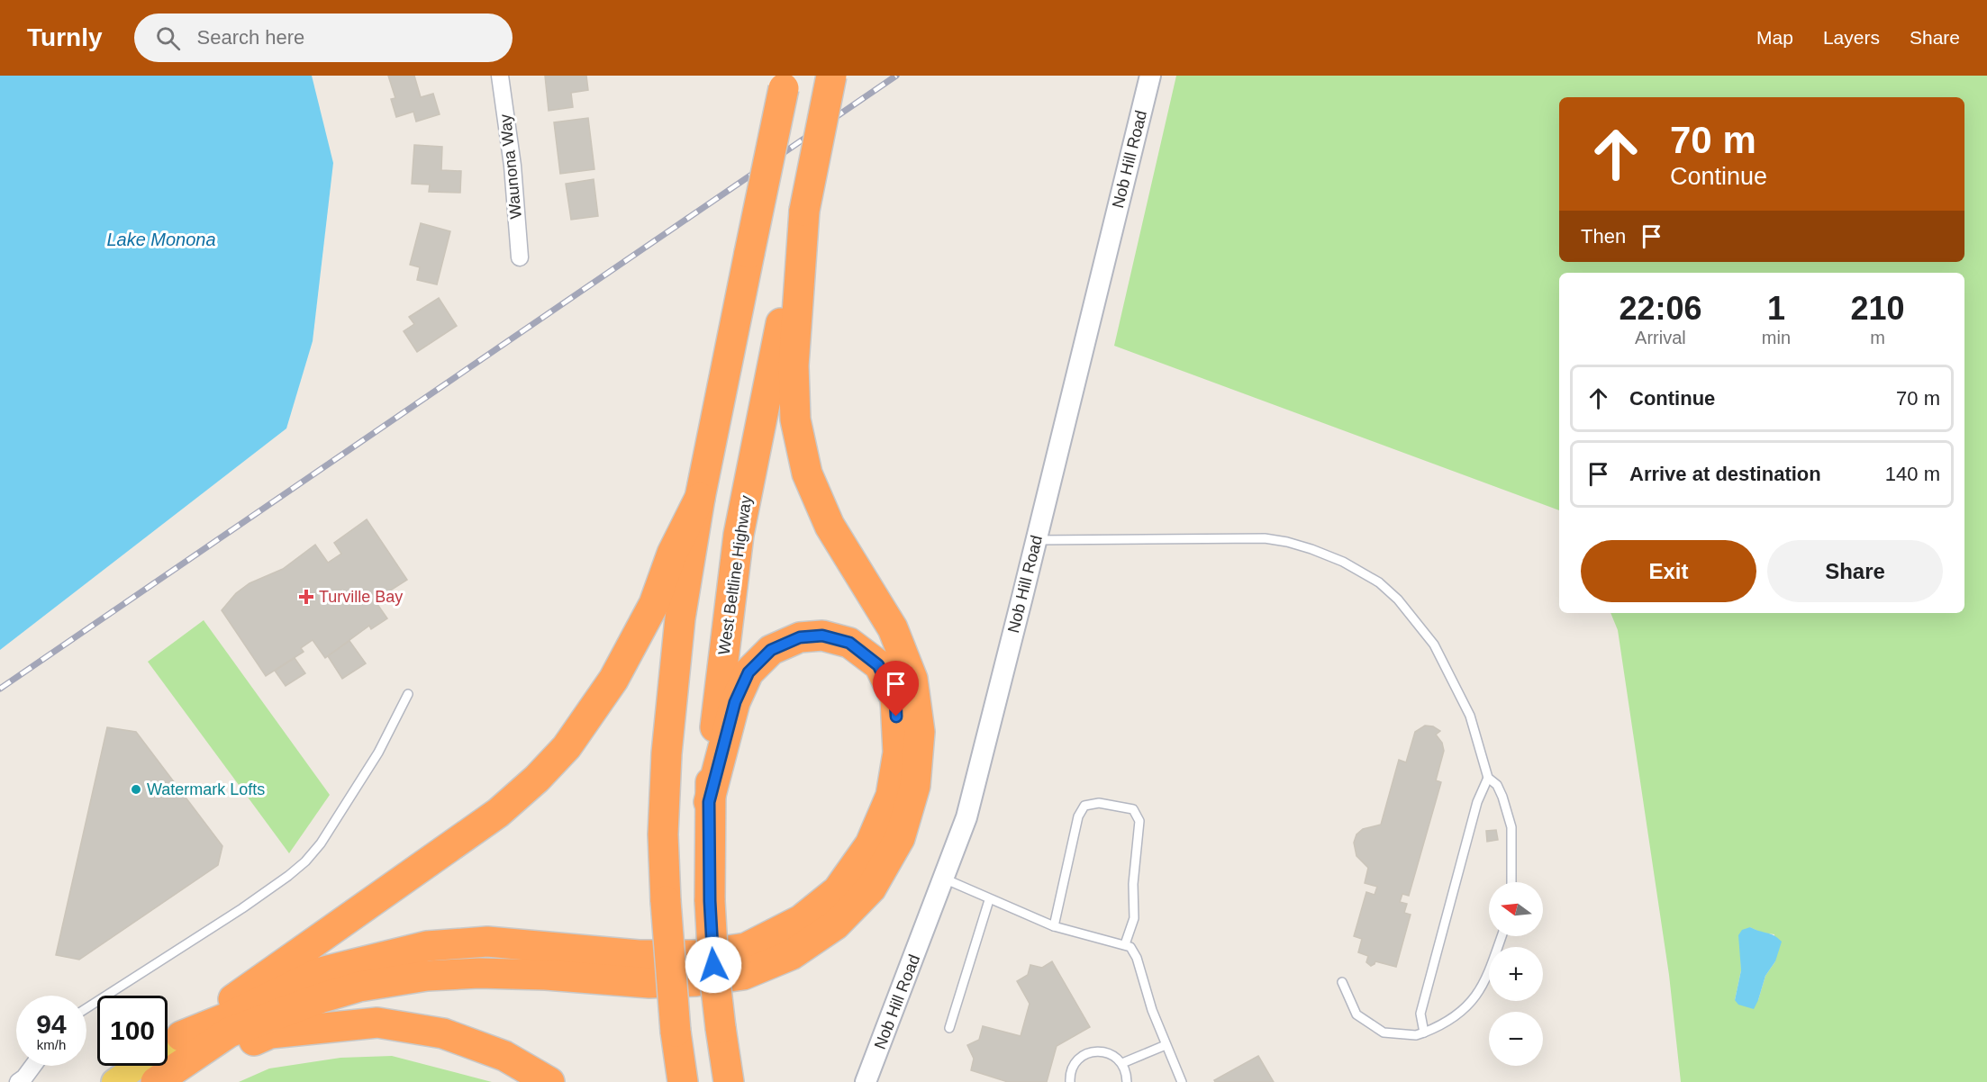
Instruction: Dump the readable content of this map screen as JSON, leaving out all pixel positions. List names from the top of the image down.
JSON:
{
  "streets": {
    "highway": ["West Beltline Highway"],
    "street": ["Nob Hill Road", "Waunona Way"]
  },
  "water": ["Lake Monona"],
  "places": {
    "health": ["Turville Bay"],
    "other": ["Watermark Lofts"]
  },
  "north": "left",
  "page": {
    "header": "Turnly",
    "search": "Search here",
    "nav": ["Map", "Layers", "Share"],
    "turn": ["70 m", "Continue"],
    "then": "Then",
    "eta": [
      "22:06",
      "Arrival",
      "1",
      "min",
      "210",
      "m"
    ],
    "list": [
      {
        "name": "Continue",
        "value": "70 m"
      },
      {
        "name": "Arrive at destination",
        "value": "140 m"
      }
    ],
    "buttons": ["Exit", "Share"],
    "map_buttons": ["+", "−"],
    "speed": "94 km/h",
    "limit": "100"
  }
}
